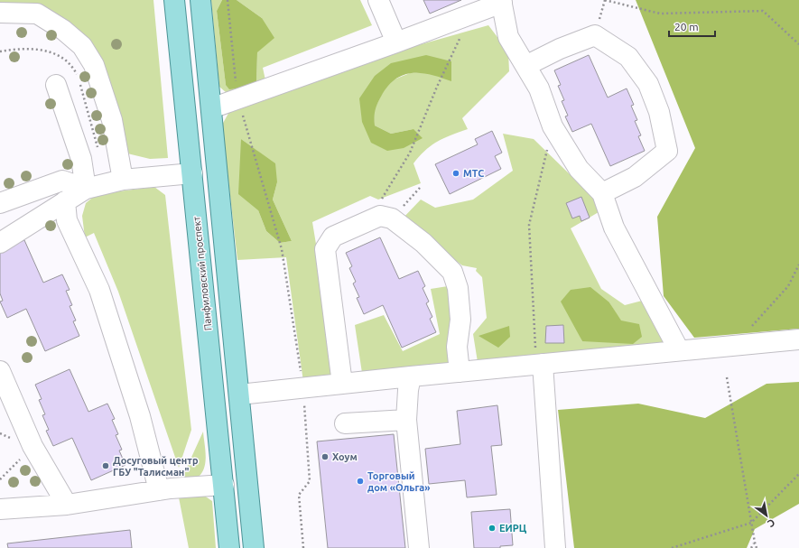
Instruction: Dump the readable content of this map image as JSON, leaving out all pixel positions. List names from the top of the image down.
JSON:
{
  "streets": {
    "main road": ["Панфиловский проспект"]
  },
  "places": [
    "МТС",
    "Хоум",
    "Досуговый центр ГБУ \"Талисман\"",
    "Торговый дом «Ольга»",
    "ЕИРЦ"
  ],
  "scale_bar": "20 m",
  "north": "bottom right"
}
